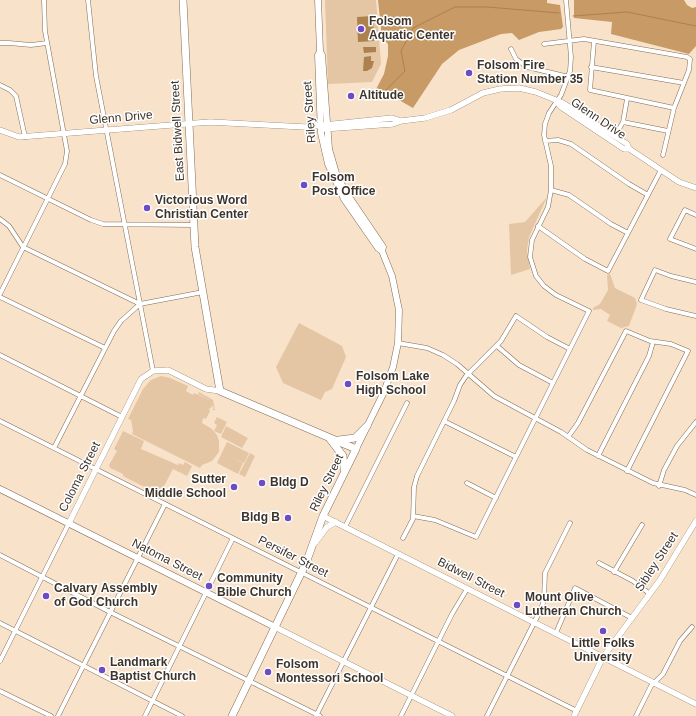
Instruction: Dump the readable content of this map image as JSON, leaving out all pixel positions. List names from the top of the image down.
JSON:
{
  "streets": {
    "main road": ["Riley Street", "East Bidwell Street", "Natoma Street"],
    "street": [
      "Glenn Drive",
      "Coloma Street",
      "Persifer Street",
      "Sibley Street",
      "Bidwell Street"
    ]
  },
  "crossings": [
    ["Riley Street", "Glenn Drive"],
    ["Riley Street", "Persifer Street"],
    ["Riley Street", "Natoma Street"],
    ["Riley Street", "Bidwell Street"],
    ["Glenn Drive", "East Bidwell Street"],
    ["Coloma Street", "Persifer Street"],
    ["Coloma Street", "Natoma Street"],
    ["Persifer Street", "Sibley Street"],
    ["Sibley Street", "Bidwell Street"]
  ],
  "places": [
    "Folsom Aquatic Center",
    "Folsom Fire Station Number 35",
    "Altitude",
    "Folsom Post Office",
    "Victorious Word Christian Center",
    "Folsom Lake High School",
    "Bldg D",
    "Sutter Middle School",
    "Bldg B",
    "Community Bible Church",
    "Calvary Assembly of God Church",
    "Mount Olive Lutheran Church",
    "Little Folks University",
    "Landmark Baptist Church",
    "Folsom Montessori School"
  ]
}
